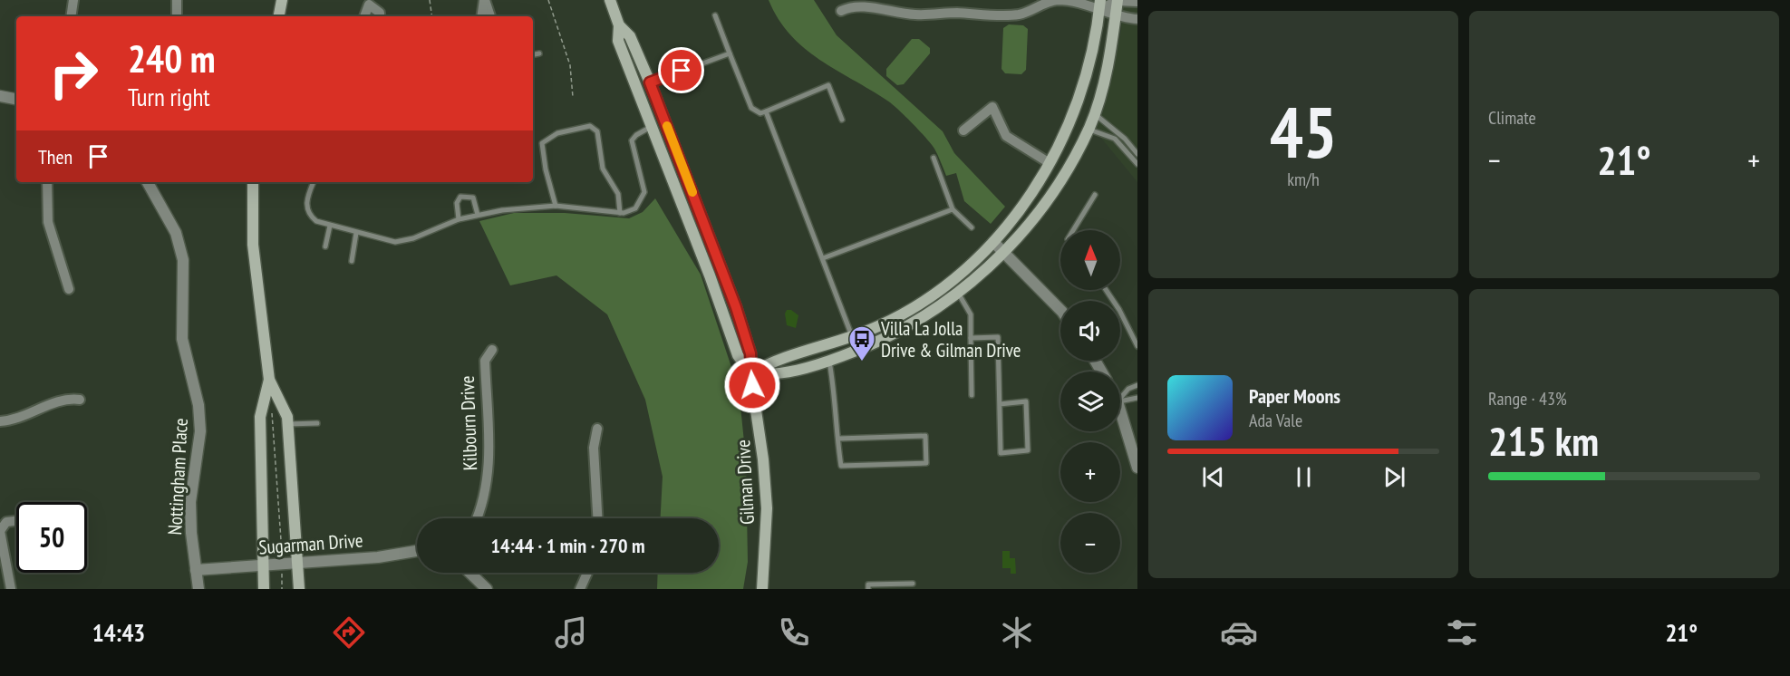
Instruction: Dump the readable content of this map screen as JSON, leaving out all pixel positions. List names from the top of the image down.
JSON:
{
  "streets": {
    "main road": ["Gilman Drive"],
    "street": ["Kilbourn Drive", "Nottingham Place", "Sugarman Drive"]
  },
  "crossings": [
    ["Nottingham Place", "Sugarman Drive"]
  ],
  "places": {
    "bus stop": ["Villa La Jolla Drive & Gilman Drive"]
  },
  "north": "top",
  "page": {
    "tile": [
      ["45", "km/h"],
      "Climate",
      ["Range · 43%", "215 km"]
    ],
    "turn": ["240 m", "Turn right"],
    "then": "Then",
    "heat": ["−", "21°", "+"],
    "map_buttons": ["+", "−"],
    "song": ["Paper Moons", "Ada Vale"],
    "limit": "50",
    "trip": "14:44 · 1 min · 270 m",
    "tabs": ["14:43", "21°"]
  }
}
